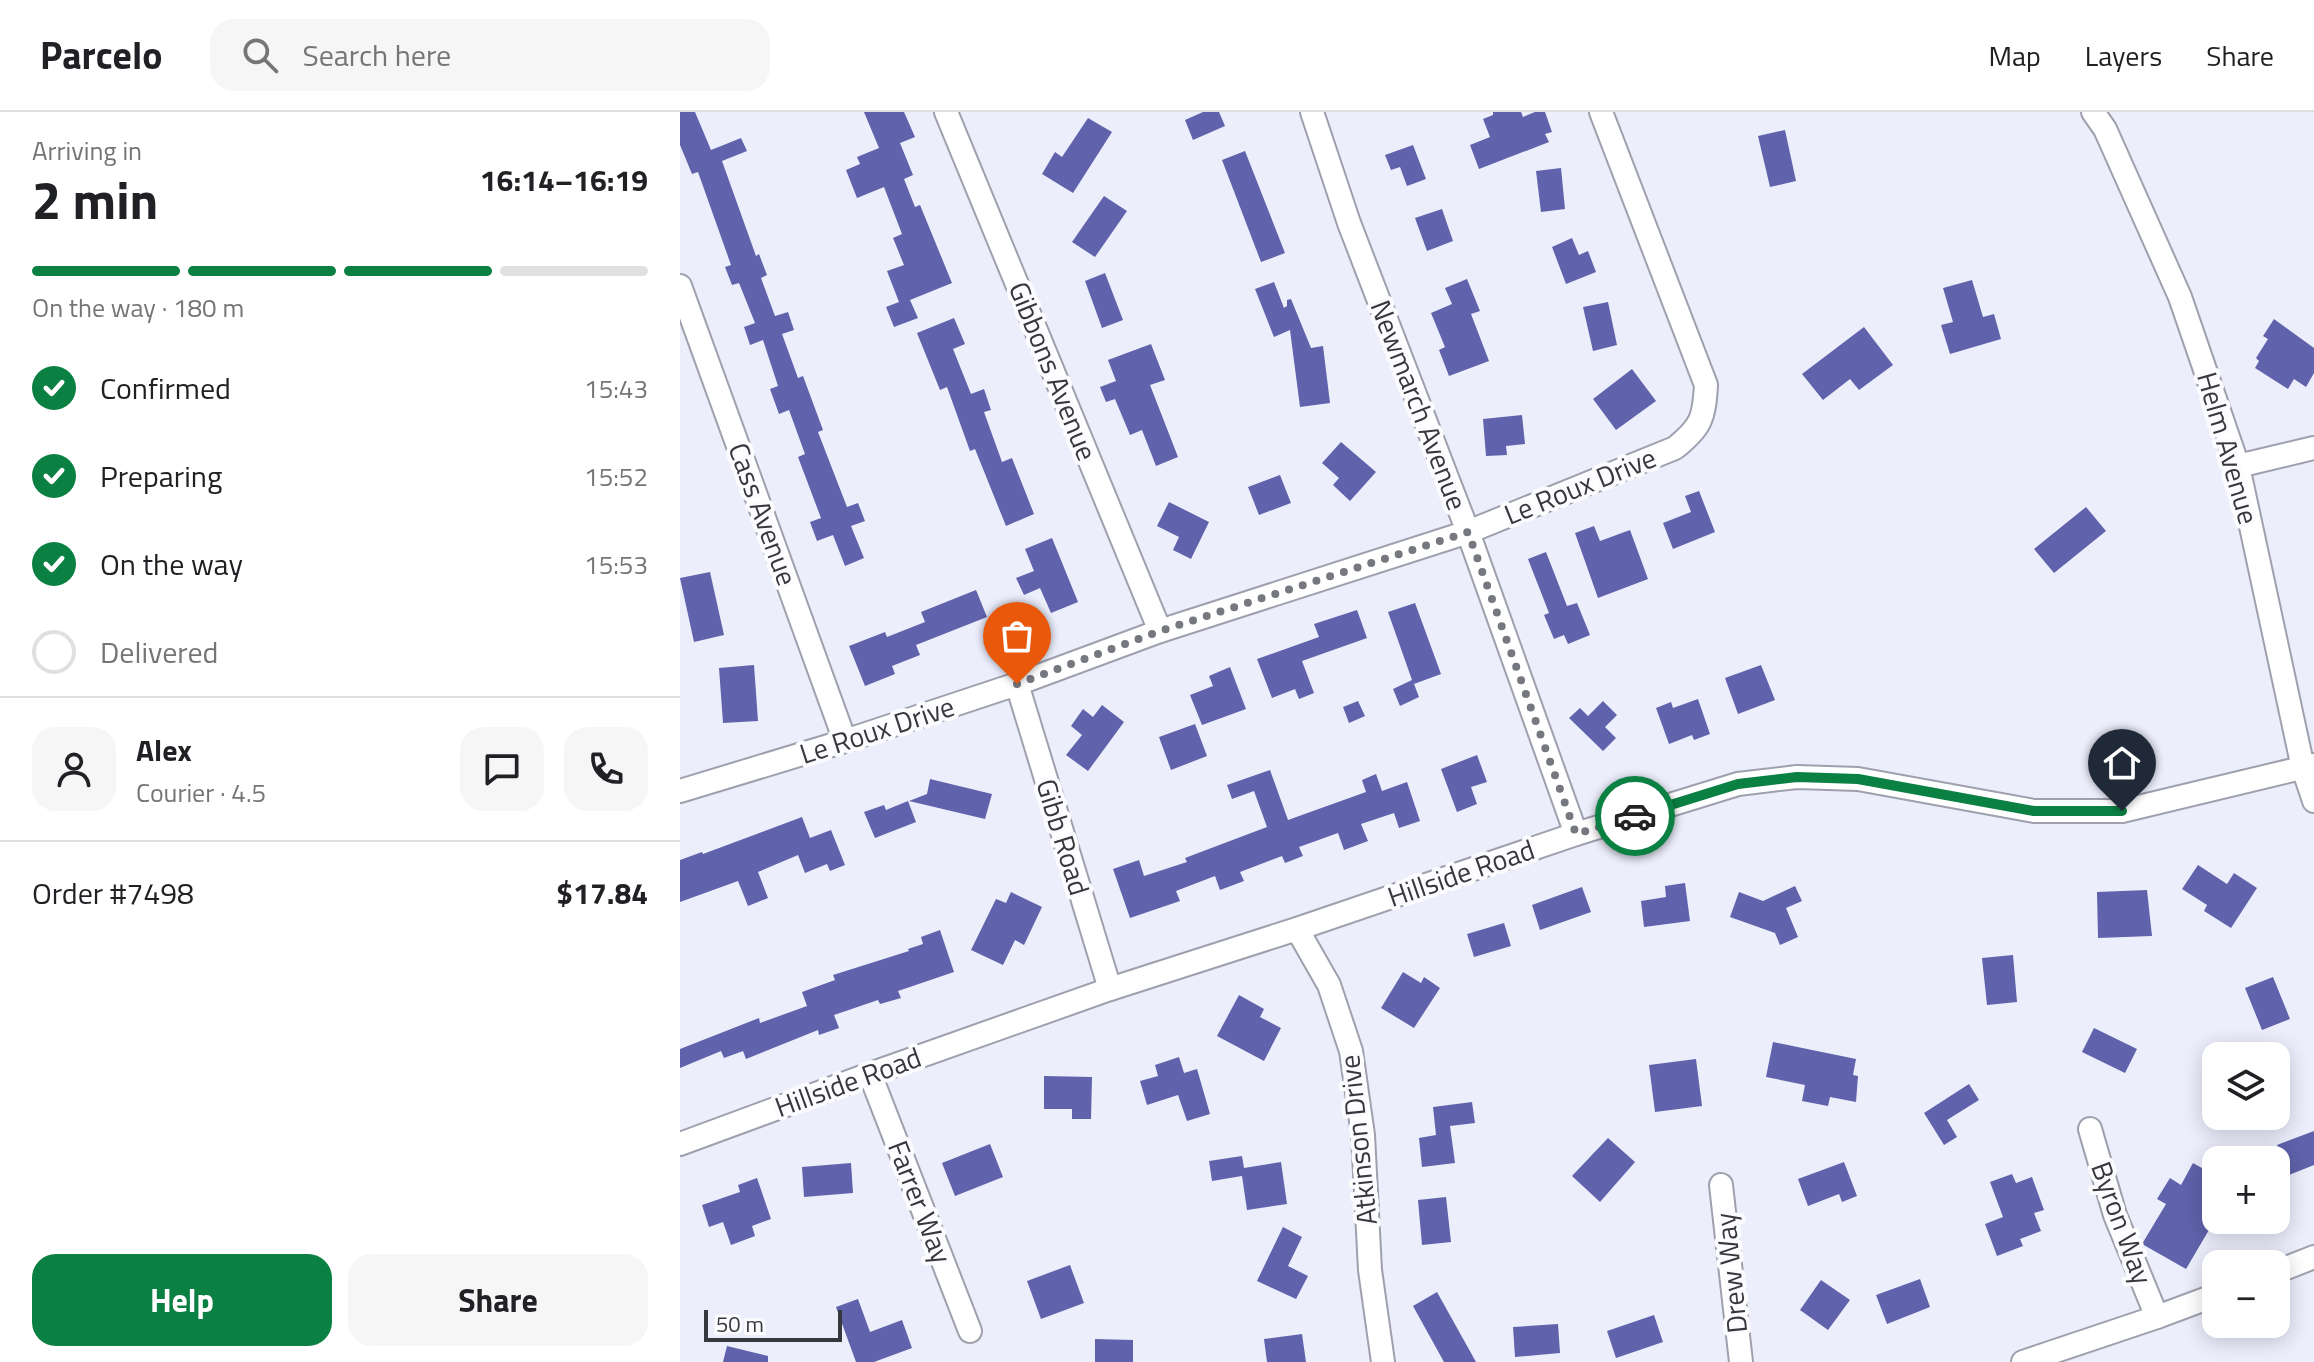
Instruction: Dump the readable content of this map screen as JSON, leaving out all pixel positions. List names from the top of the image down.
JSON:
{
  "streets": {
    "street": [
      "Gibbons Avenue",
      "Newmarch Avenue",
      "Helm Avenue",
      "Le Roux Drive",
      "Cass Avenue",
      "Gibb Road",
      "Hillside Road",
      "Atkinson Drive",
      "Farrer Way",
      "Byron Way",
      "Drew Way"
    ]
  },
  "crossings": [
    ["Gibbons Avenue", "Le Roux Drive"],
    ["Newmarch Avenue", "Le Roux Drive"],
    ["Newmarch Avenue", "Hillside Road"],
    ["Helm Avenue", "Hillside Road"],
    ["Le Roux Drive", "Cass Avenue"],
    ["Le Roux Drive", "Gibb Road"],
    ["Gibb Road", "Hillside Road"],
    ["Hillside Road", "Atkinson Drive"],
    ["Hillside Road", "Farrer Way"]
  ],
  "scale_bar": "50 m",
  "page": {
    "header": "Parcelo",
    "search": "Search here",
    "nav": ["Map", "Layers", "Share"],
    "heading": ["2 min", "Arriving in", "16:14–16:19"],
    "panel": [
      "Alex",
      "Courier · 4.5",
      "Order #7498",
      "$17.84"
    ],
    "bar": "On the way · 180 m",
    "list": [
      ["Confirmed", "15:43"],
      ["Preparing", "15:52"],
      ["On the way", "15:53"],
      "Delivered"
    ],
    "map_buttons": ["+", "−"],
    "buttons": ["Help", "Share"],
    "scale": "50 m"
  }
}
